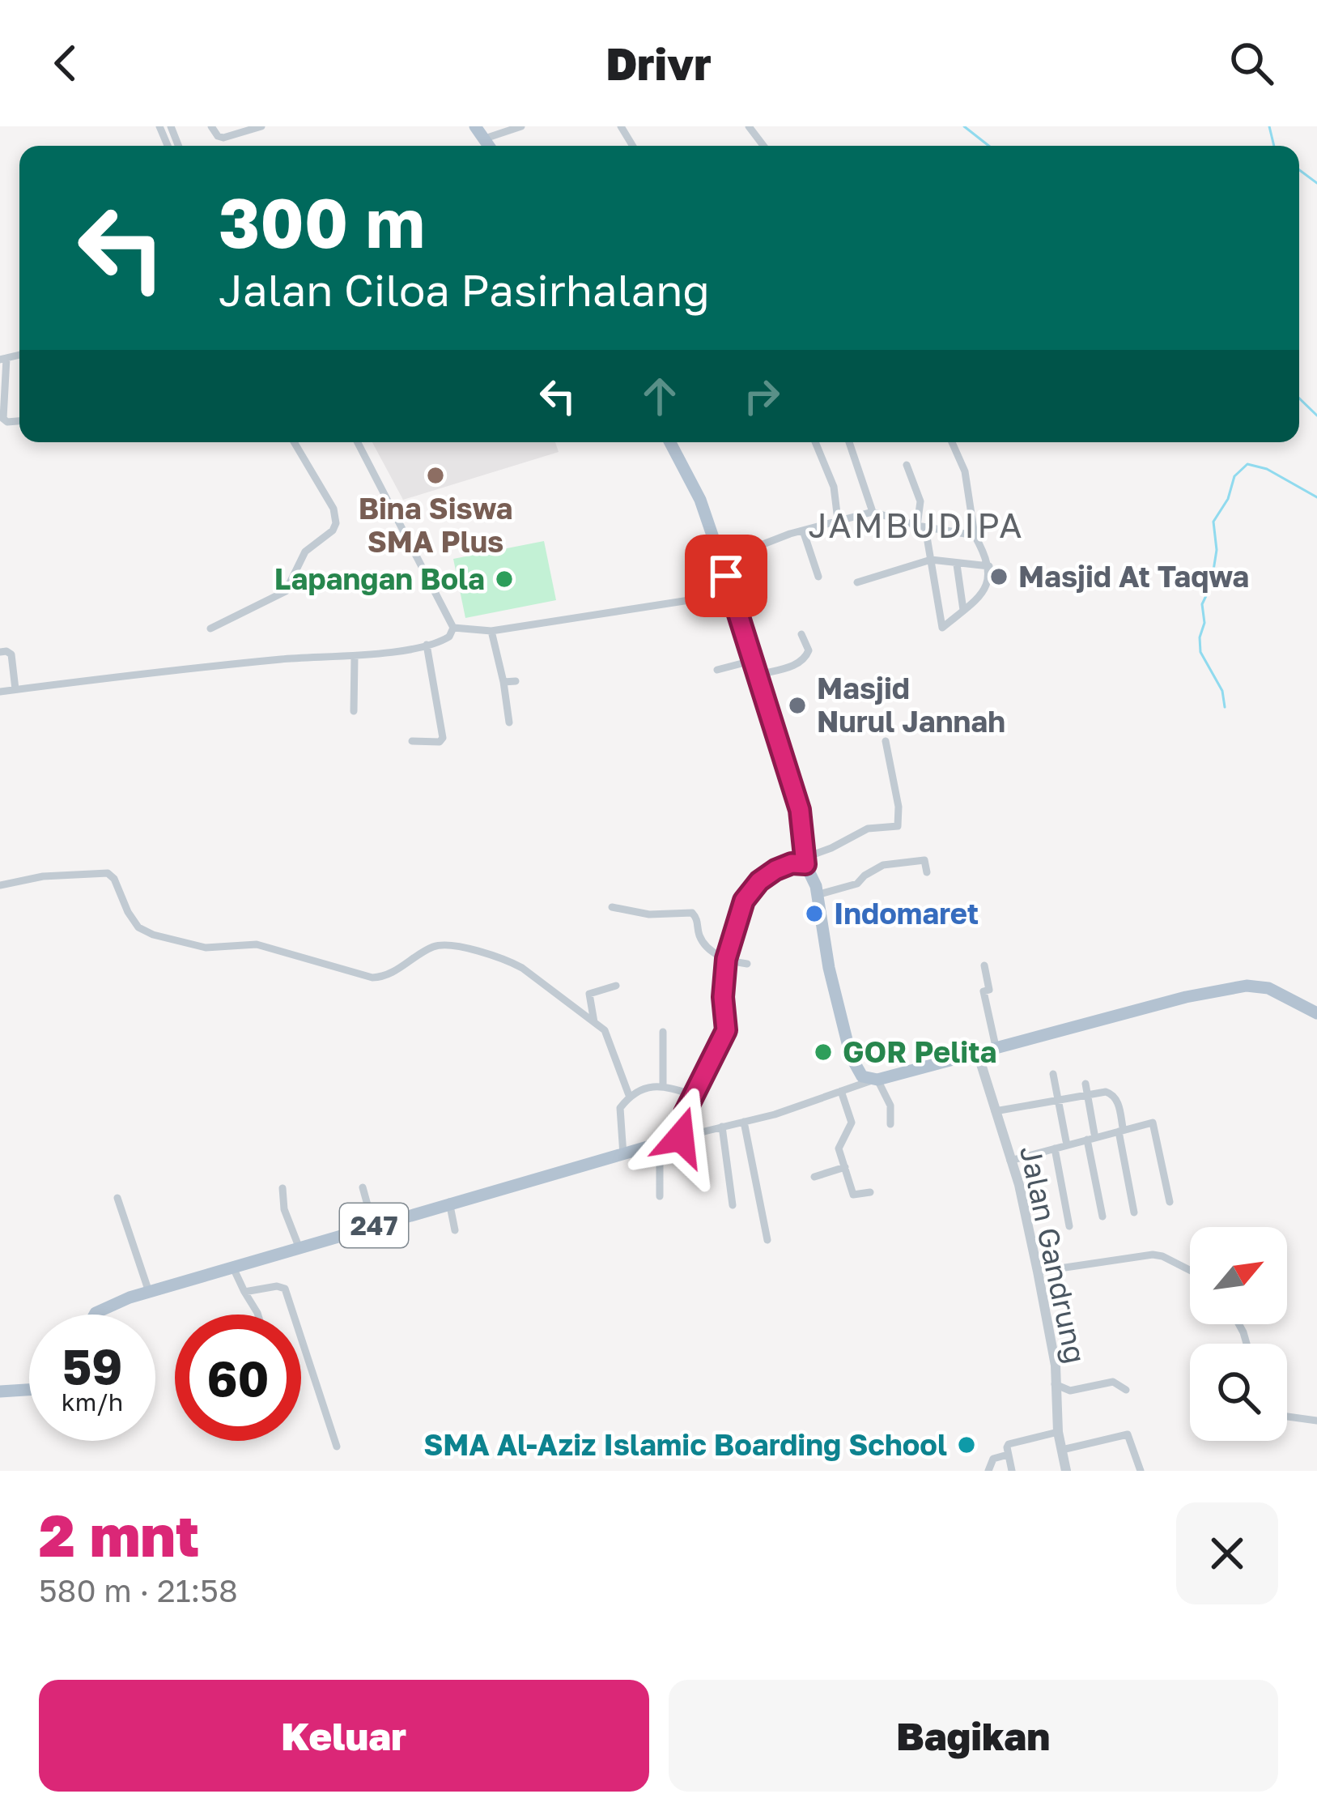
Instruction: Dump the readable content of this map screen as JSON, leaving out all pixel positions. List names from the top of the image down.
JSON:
{
  "streets": {
    "main road": ["247"],
    "street": ["Jalan Gandrung"]
  },
  "districts": ["JAMBUDIPA"],
  "places": [
    "Bina Siswa SMA Plus",
    "Masjid At Taqwa",
    "Lapangan Bola",
    "Masjid Nurul Jannah",
    "Indomaret",
    "GOR Pelita",
    "SMA Al-Aziz Islamic Boarding School"
  ],
  "north": "top right",
  "page": {
    "header": "Drivr",
    "turn": ["300 m", "Jalan Ciloa Pasirhalang"],
    "speed": "59 km/h",
    "limit": "60",
    "heading": ["2 mnt", "580 m · 21:58"],
    "buttons": ["Keluar", "Bagikan"]
  }
}
